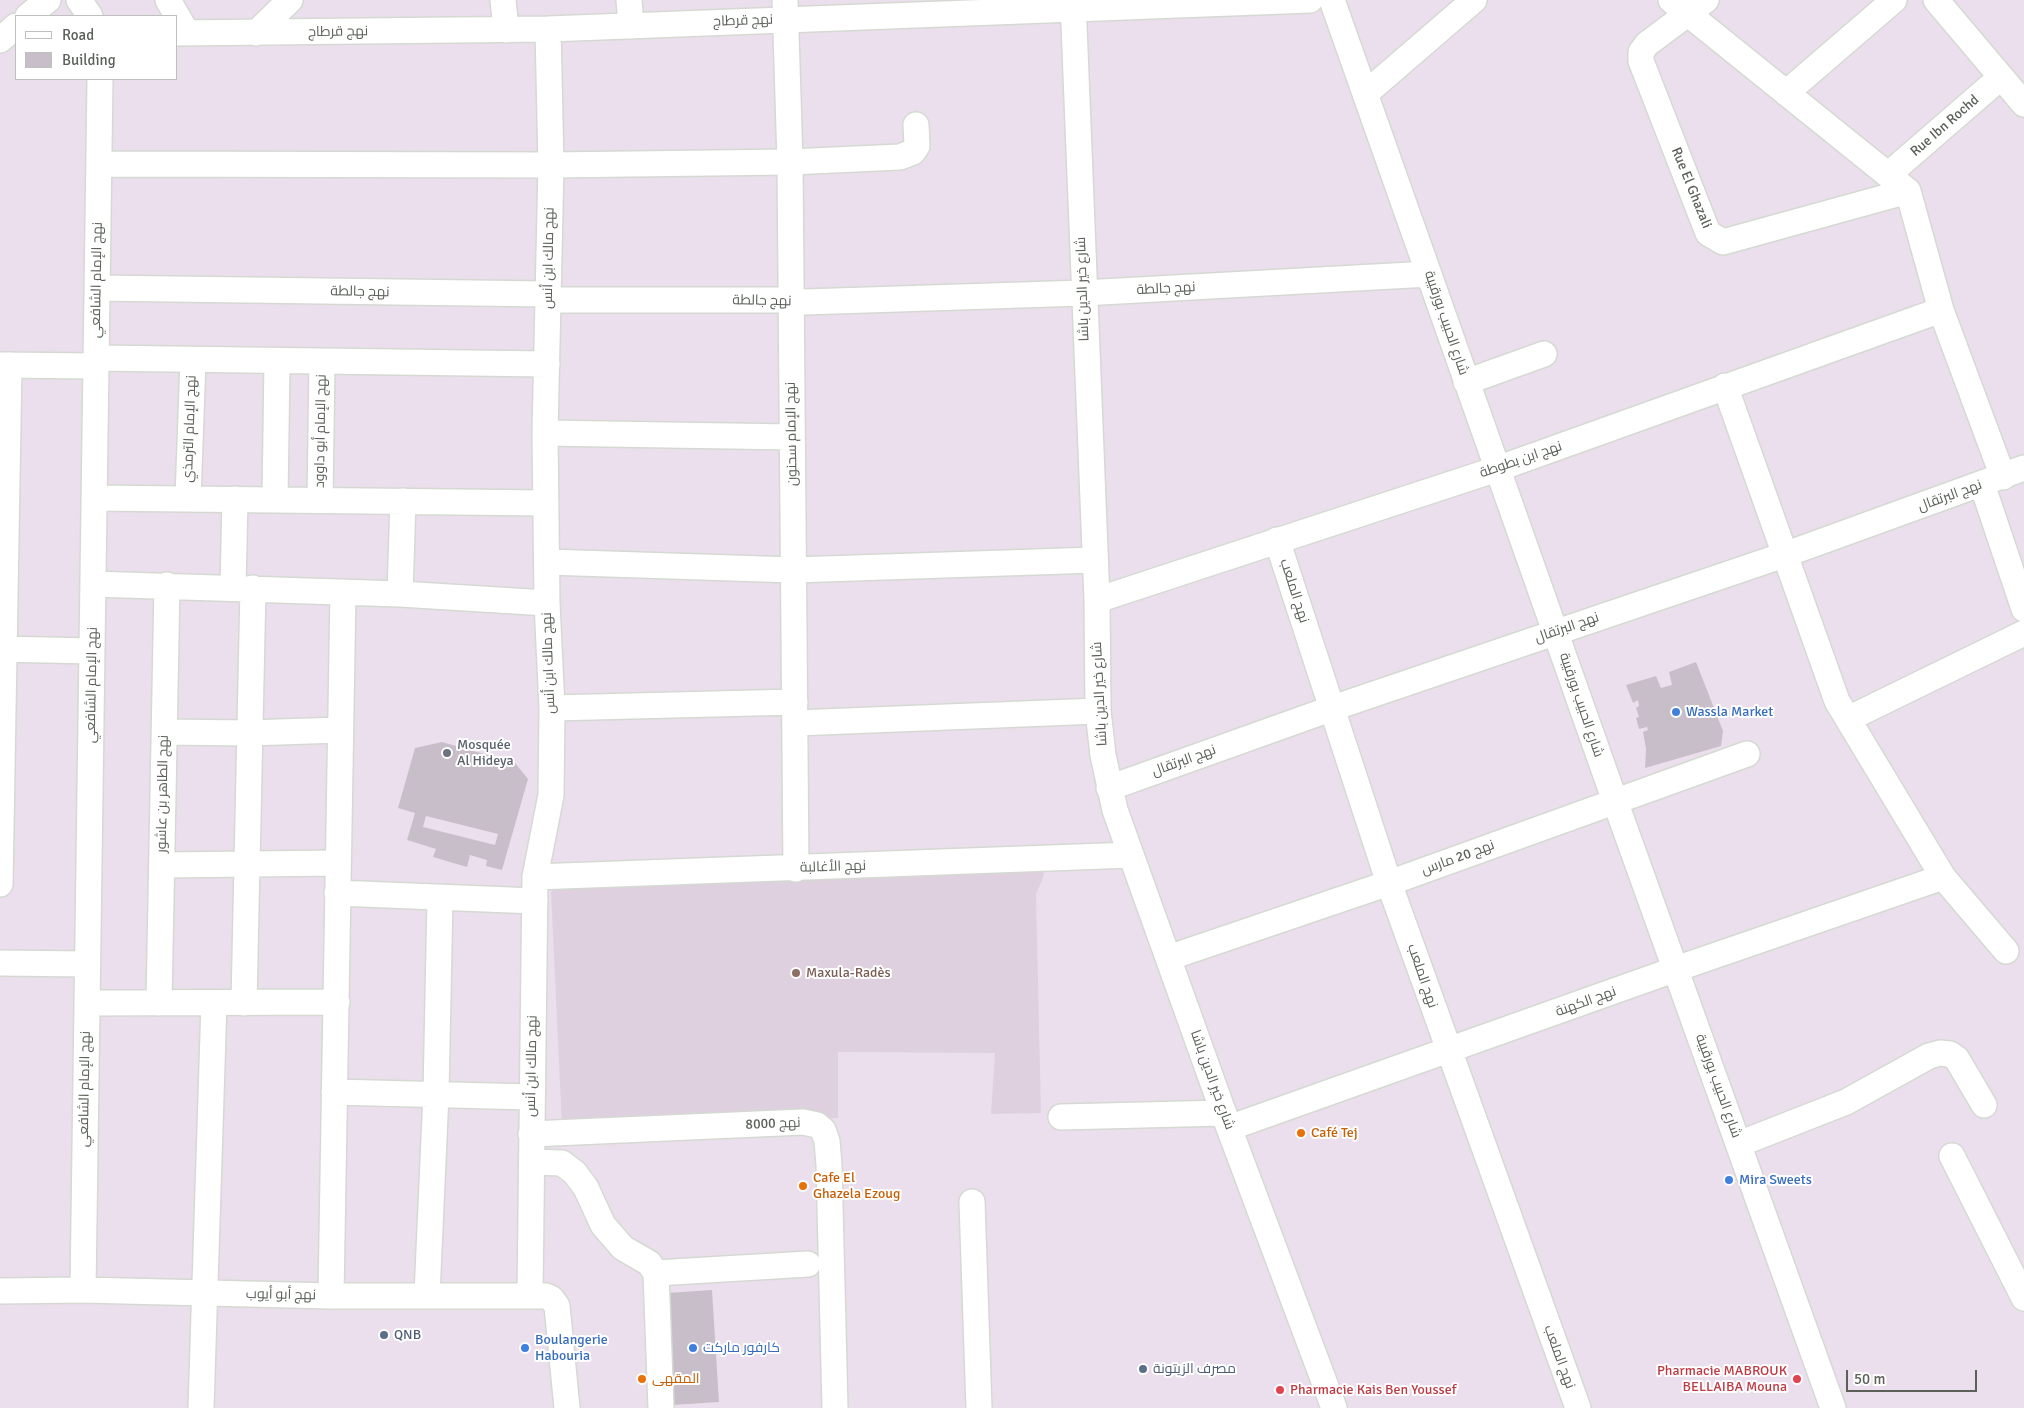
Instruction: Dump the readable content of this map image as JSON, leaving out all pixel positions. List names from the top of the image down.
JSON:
{
  "streets": {
    "street": [
      "نهج قرطاج",
      "Rue Ibn Rochd",
      "Rue El Ghazali",
      "نهج مالك ابن أنس",
      "نهج الإمام الشافعي",
      "شارع خير الدين باشا",
      "نهج جالطة",
      "شارع الحبيب بورقيبة",
      "نهج الإمام الترمذي",
      "نهج الإمام أبو داوود",
      "نهج الإمام سحنون",
      "نهج ابن بطوطة",
      "نهج البرتقال",
      "نهج الملعب",
      "نهج الطاهر بن عاشور",
      "نهج 20 مارس",
      "نهج الأغالبة",
      "نهج الكهنة",
      "نهج 8000",
      "نهج أبو أيوب"
    ]
  },
  "crossings": [
    ["نهج قرطاج", "نهج مالك ابن أنس"],
    ["نهج قرطاج", "شارع خير الدين باشا"],
    ["نهج قرطاج", "نهج الإمام سحنون"],
    ["نهج مالك ابن أنس", "نهج جالطة"],
    ["نهج مالك ابن أنس", "نهج الأغالبة"],
    ["نهج مالك ابن أنس", "نهج 8000"],
    ["نهج مالك ابن أنس", "نهج أبو أيوب"],
    ["نهج الإمام الشافعي", "نهج جالطة"],
    ["نهج الإمام الشافعي", "نهج أبو أيوب"],
    ["شارع خير الدين باشا", "نهج جالطة"],
    ["شارع خير الدين باشا", "نهج ابن بطوطة"],
    ["شارع خير الدين باشا", "نهج البرتقال"],
    ["شارع خير الدين باشا", "نهج 20 مارس"],
    ["شارع خير الدين باشا", "نهج الأغالبة"],
    ["شارع خير الدين باشا", "نهج الكهنة"],
    ["نهج جالطة", "شارع الحبيب بورقيبة"],
    ["نهج جالطة", "نهج الإمام سحنون"],
    ["شارع الحبيب بورقيبة", "نهج ابن بطوطة"],
    ["شارع الحبيب بورقيبة", "نهج البرتقال"],
    ["شارع الحبيب بورقيبة", "نهج 20 مارس"],
    ["شارع الحبيب بورقيبة", "نهج الكهنة"],
    ["نهج الإمام سحنون", "نهج الأغالبة"],
    ["نهج ابن بطوطة", "نهج الملعب"],
    ["نهج البرتقال", "نهج الملعب"],
    ["نهج الملعب", "نهج 20 مارس"],
    ["نهج الملعب", "نهج الكهنة"]
  ],
  "places": [
    "Wassla Market",
    "Mosquée Al Hideya",
    "Maxula-Radès",
    "Café Tej",
    "Mira Sweets",
    "Cafe El Ghazela Ezoug",
    "QNB",
    "Boulangerie Habouria",
    "كارفور ماركت",
    "مصرف الزيتونة",
    "المقهى",
    "Pharmacie MABROUK BELLAIBA Mouna",
    "Pharmacie Kais Ben Youssef"
  ],
  "legend": ["Road", "Building"],
  "scale_bar": "50 m"
}
